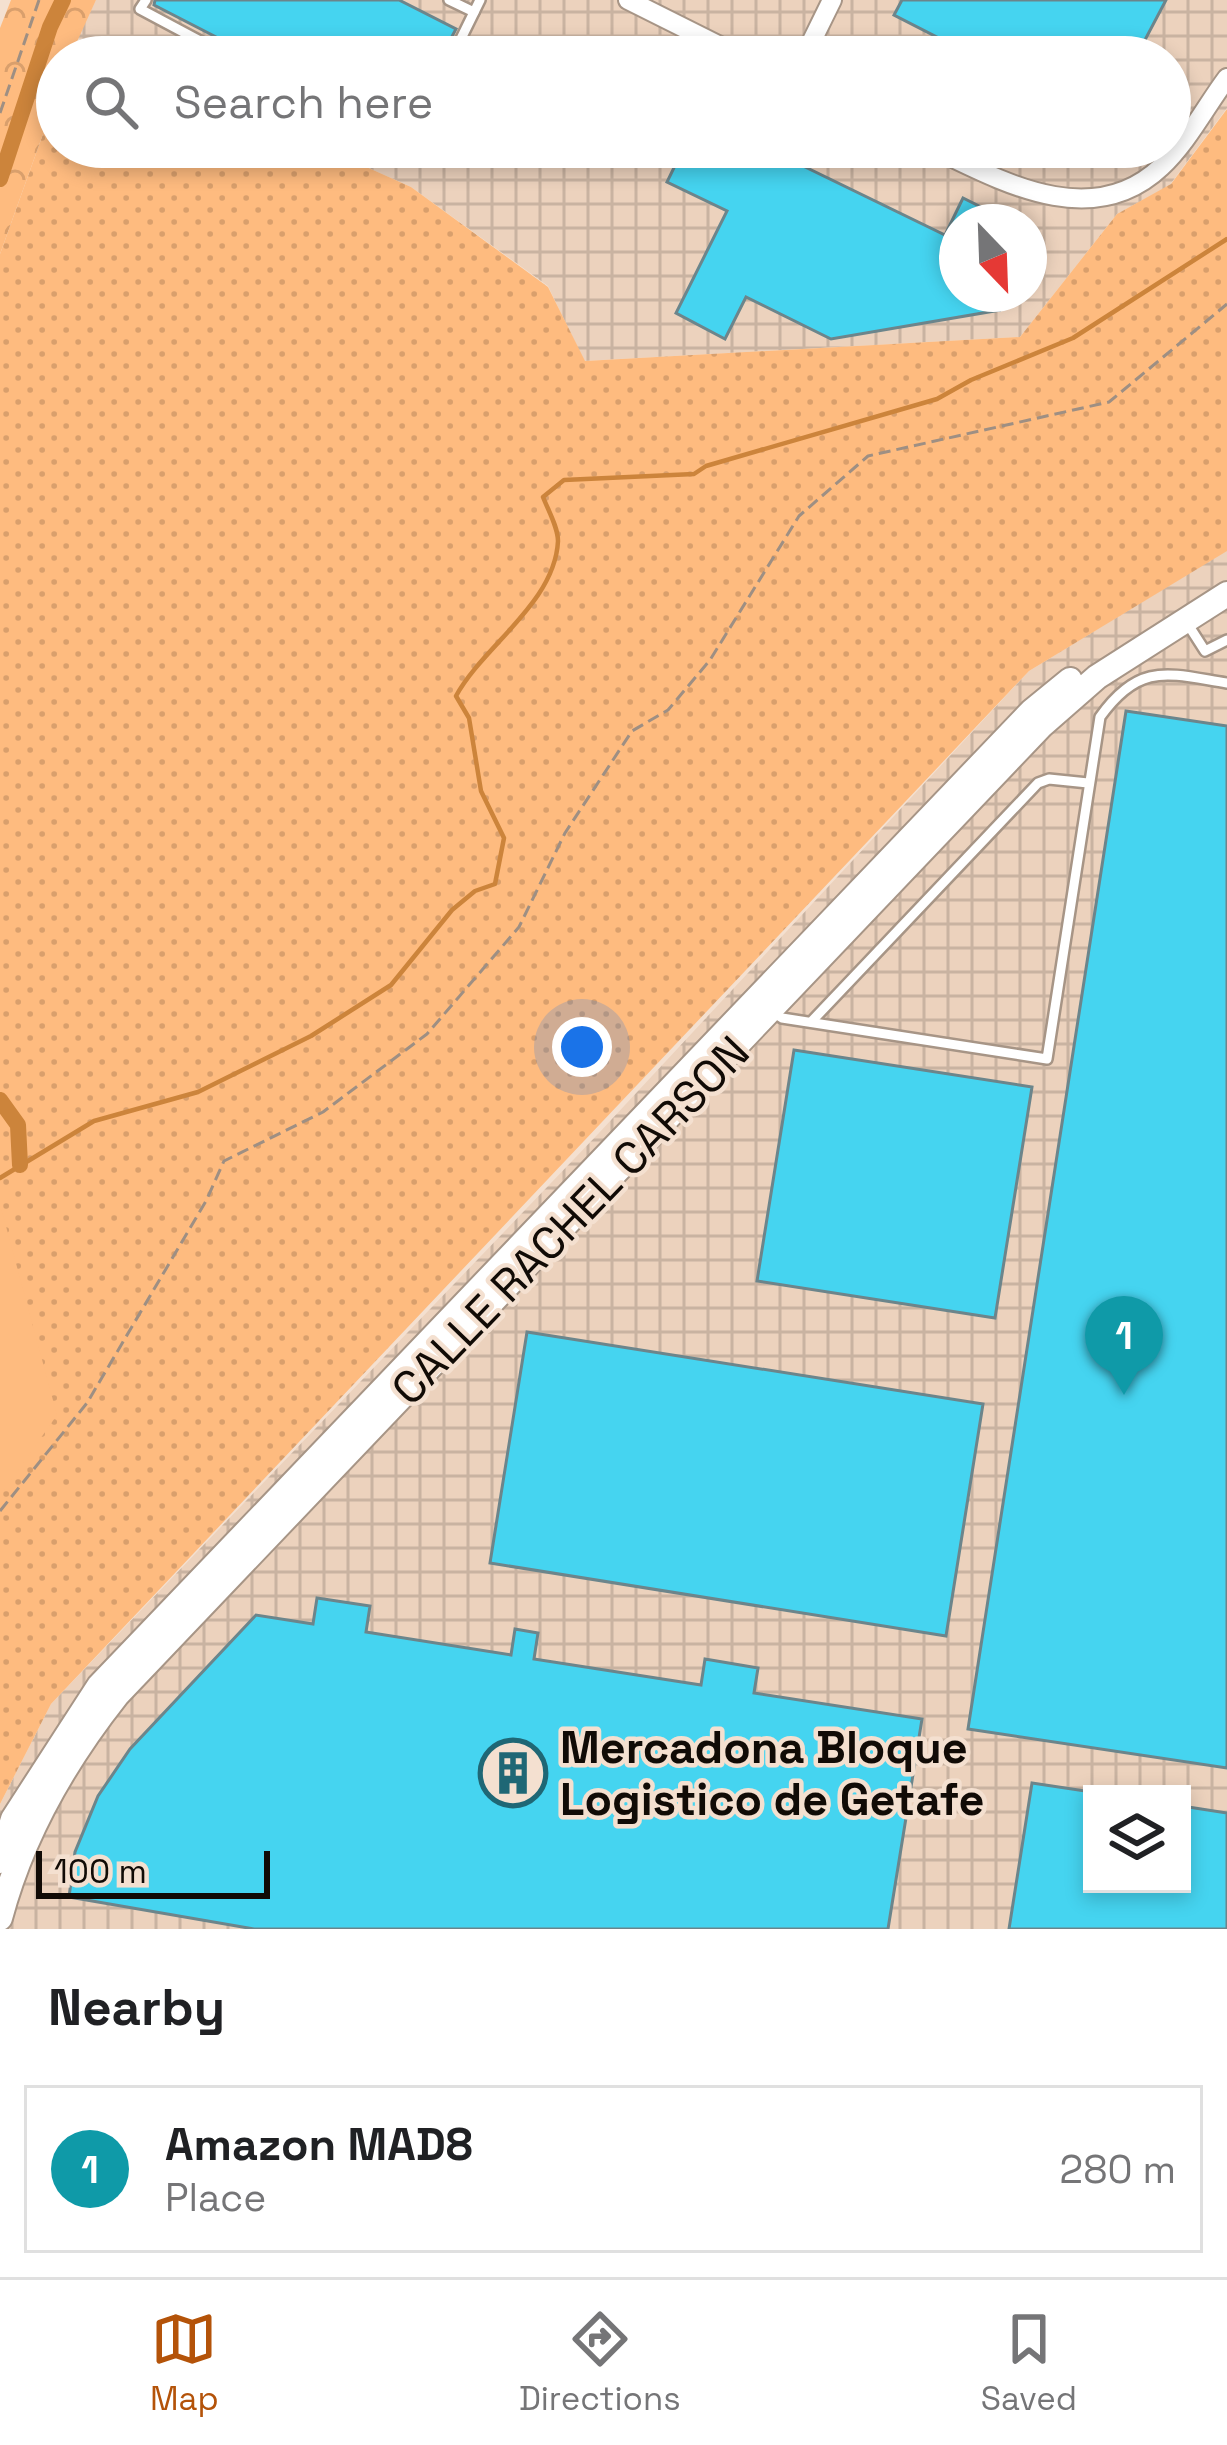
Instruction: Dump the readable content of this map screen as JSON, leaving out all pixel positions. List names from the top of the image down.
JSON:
{
  "streets": {
    "street": ["CALLE RACHEL CARSON"]
  },
  "places": {
    "building": ["Mercadona Bloque Logistico de Getafe"]
  },
  "scale_bar": "100 m",
  "north": "bottom right",
  "page": {
    "search": "Search here",
    "pins": "1",
    "scale": "100 m",
    "heading": "Nearby",
    "list": [
      {
        "mark": "1",
        "name": "Amazon MAD8",
        "note": "Place",
        "value": "280 m"
      }
    ],
    "nav": ["Map", "Directions", "Saved"]
  }
}
